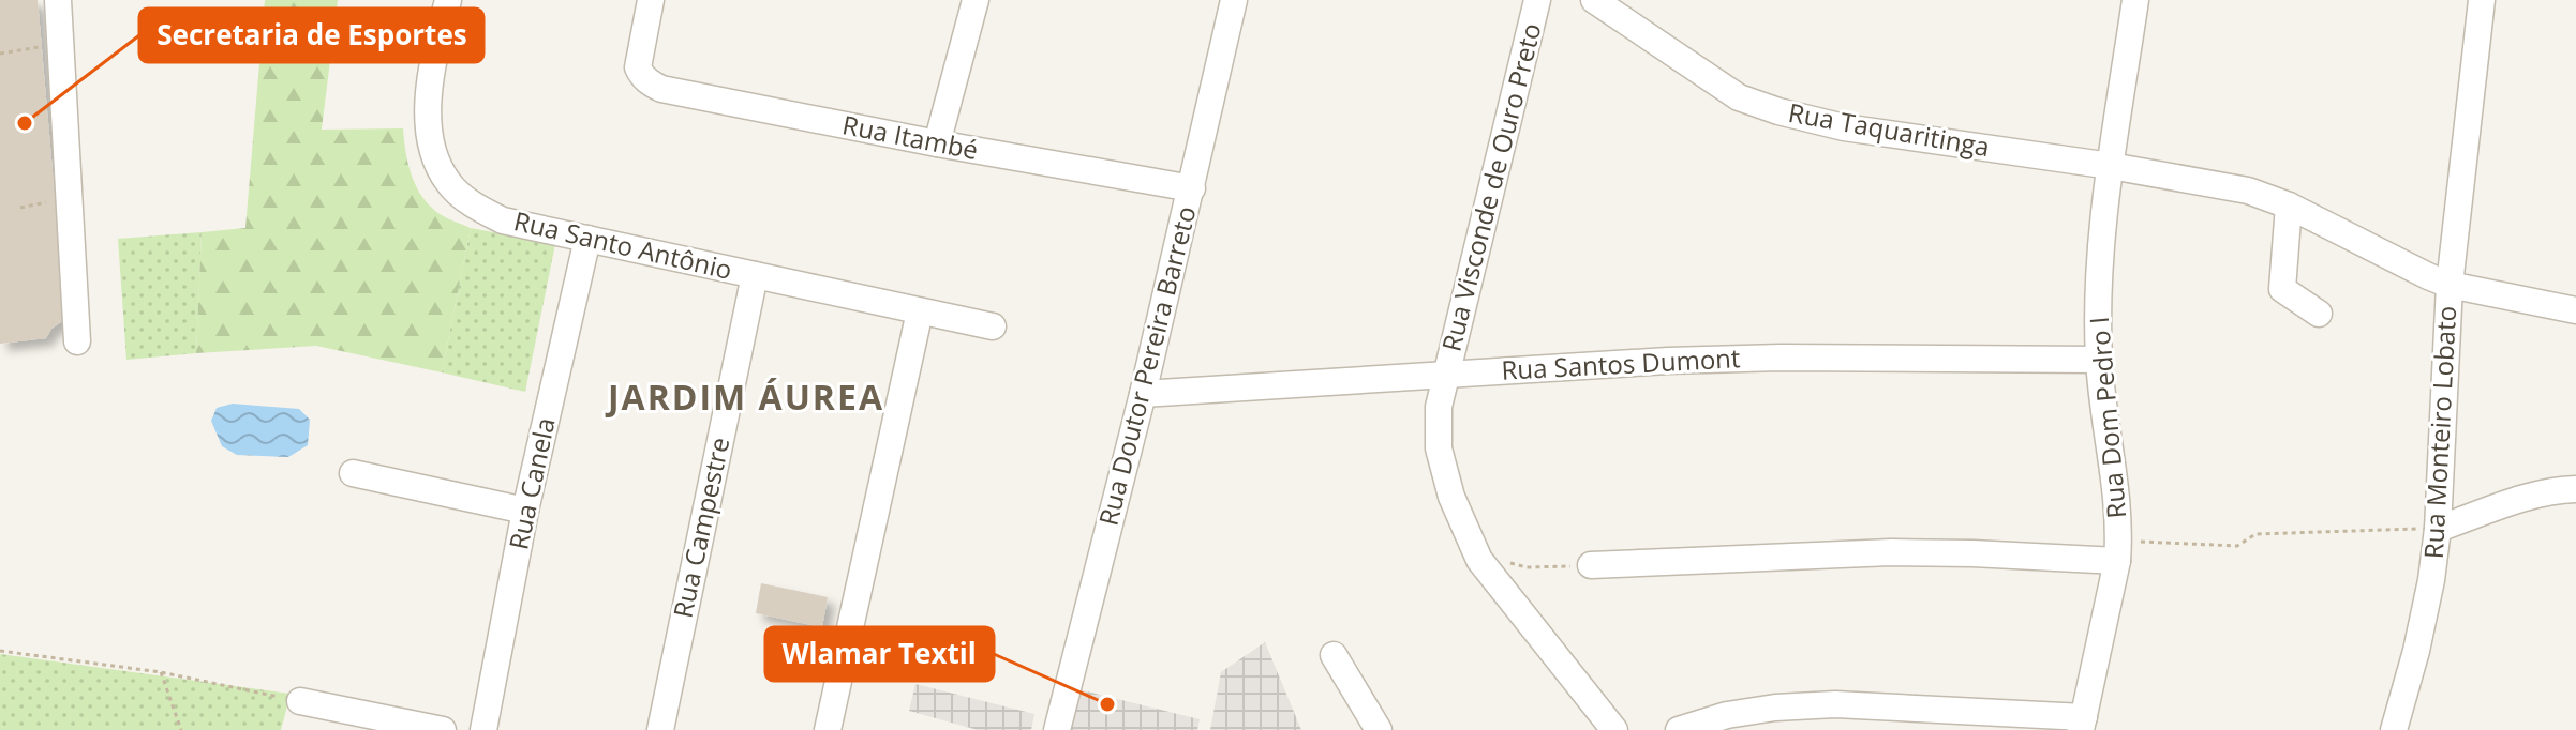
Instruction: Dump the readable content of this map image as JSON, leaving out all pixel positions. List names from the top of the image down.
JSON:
{
  "streets": {
    "street": [
      "Rua Taquaritinga",
      "Rua Itambé",
      "Rua Visconde de Ouro Preto",
      "Rua Santo Antônio",
      "Rua Santos Dumont",
      "Rua Doutor Pereira Barreto",
      "Rua Dom Pedro I",
      "Rua Monteiro Lobato",
      "Rua Canela",
      "Rua Campestre"
    ]
  },
  "crossings": [
    ["Rua Taquaritinga", "Rua Dom Pedro I"],
    ["Rua Taquaritinga", "Rua Monteiro Lobato"],
    ["Rua Itambé", "Rua Doutor Pereira Barreto"],
    ["Rua Visconde de Ouro Preto", "Rua Santos Dumont"],
    ["Rua Santo Antônio", "Rua Canela"],
    ["Rua Santo Antônio", "Rua Campestre"],
    ["Rua Santos Dumont", "Rua Doutor Pereira Barreto"],
    ["Rua Santos Dumont", "Rua Dom Pedro I"]
  ],
  "districts": ["JARDIM ÁUREA"],
  "places": ["Secretaria de Esportes", "Wlamar Textil"]
}
